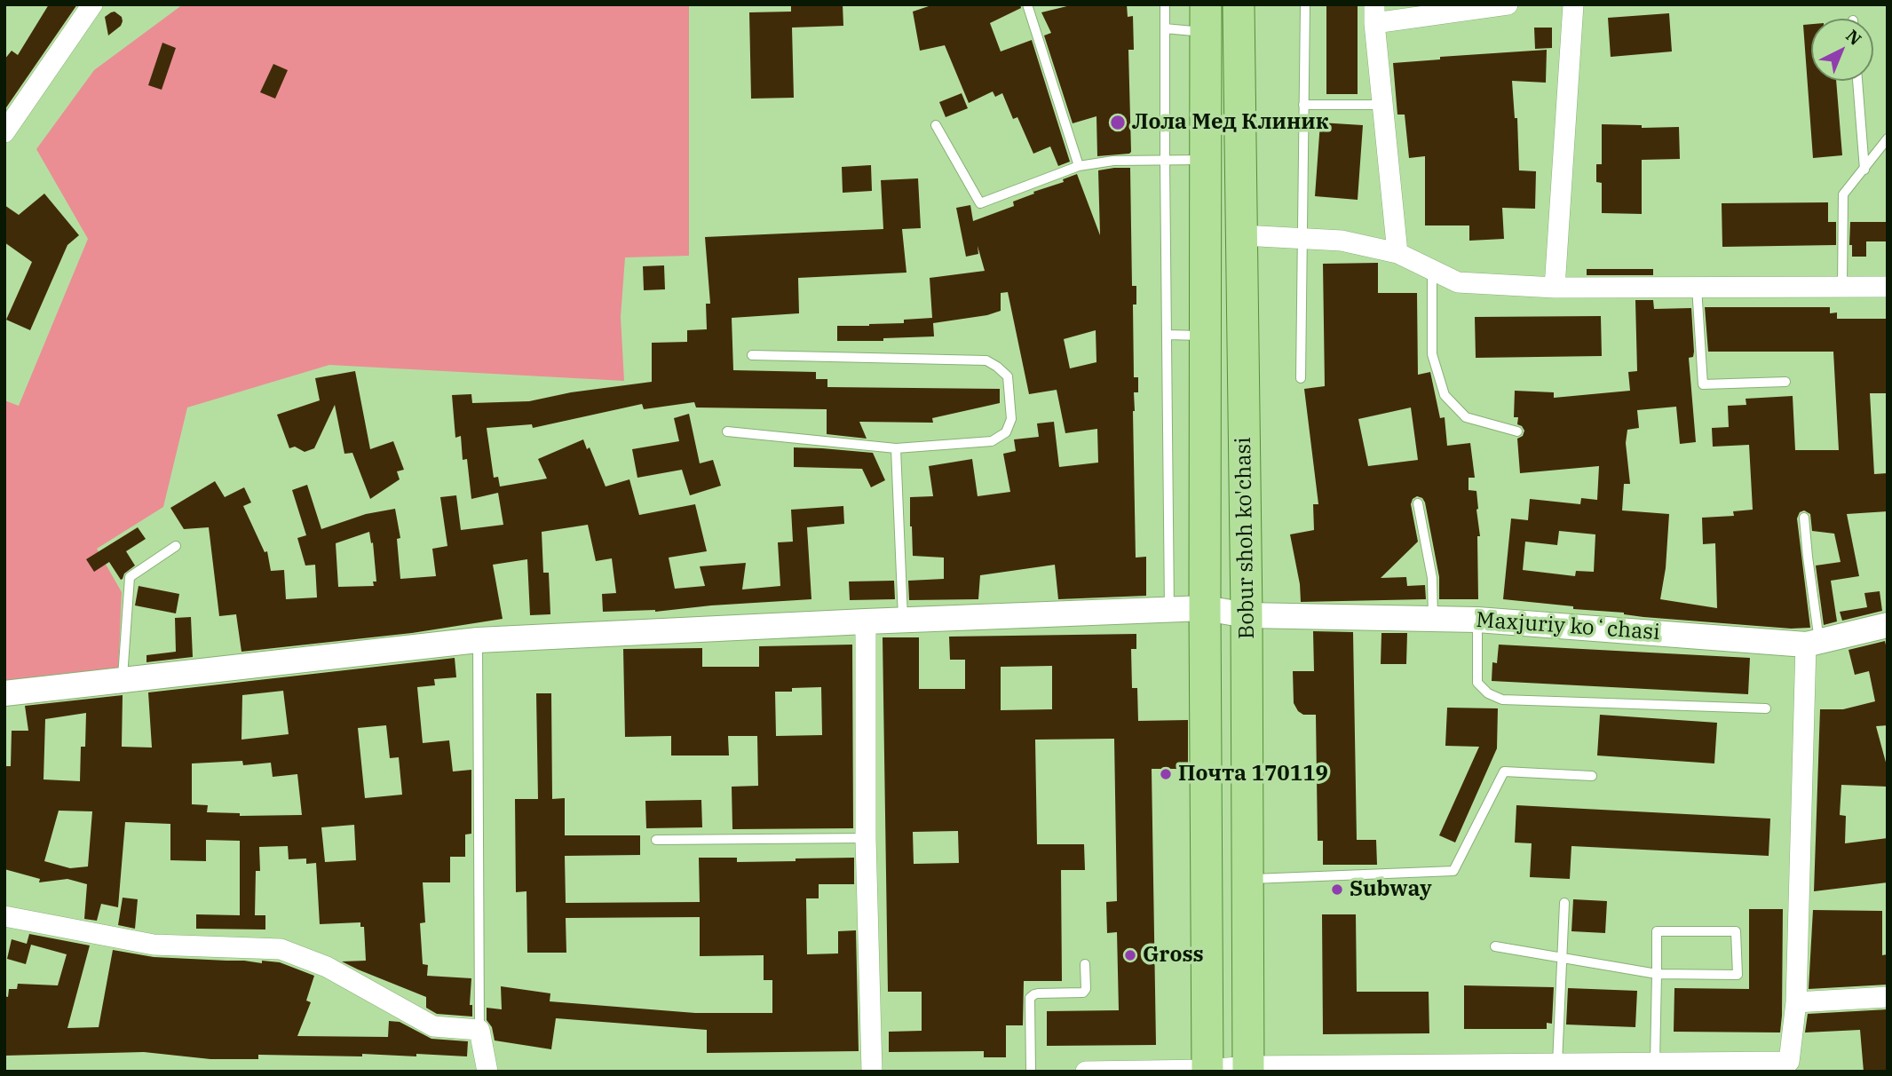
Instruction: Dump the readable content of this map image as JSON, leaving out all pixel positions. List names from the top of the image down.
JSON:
{
  "streets": {
    "main road": ["Bobur shoh ko'chasi"],
    "street": ["Maxjuriy koʻchasi"]
  },
  "crossings": [
    ["Bobur shoh ko'chasi", "Maxjuriy koʻchasi"]
  ],
  "places": [
    "Лола Мед Клиник",
    "Почта 170119",
    "Subway",
    "Gross"
  ],
  "north": "top right"
}
